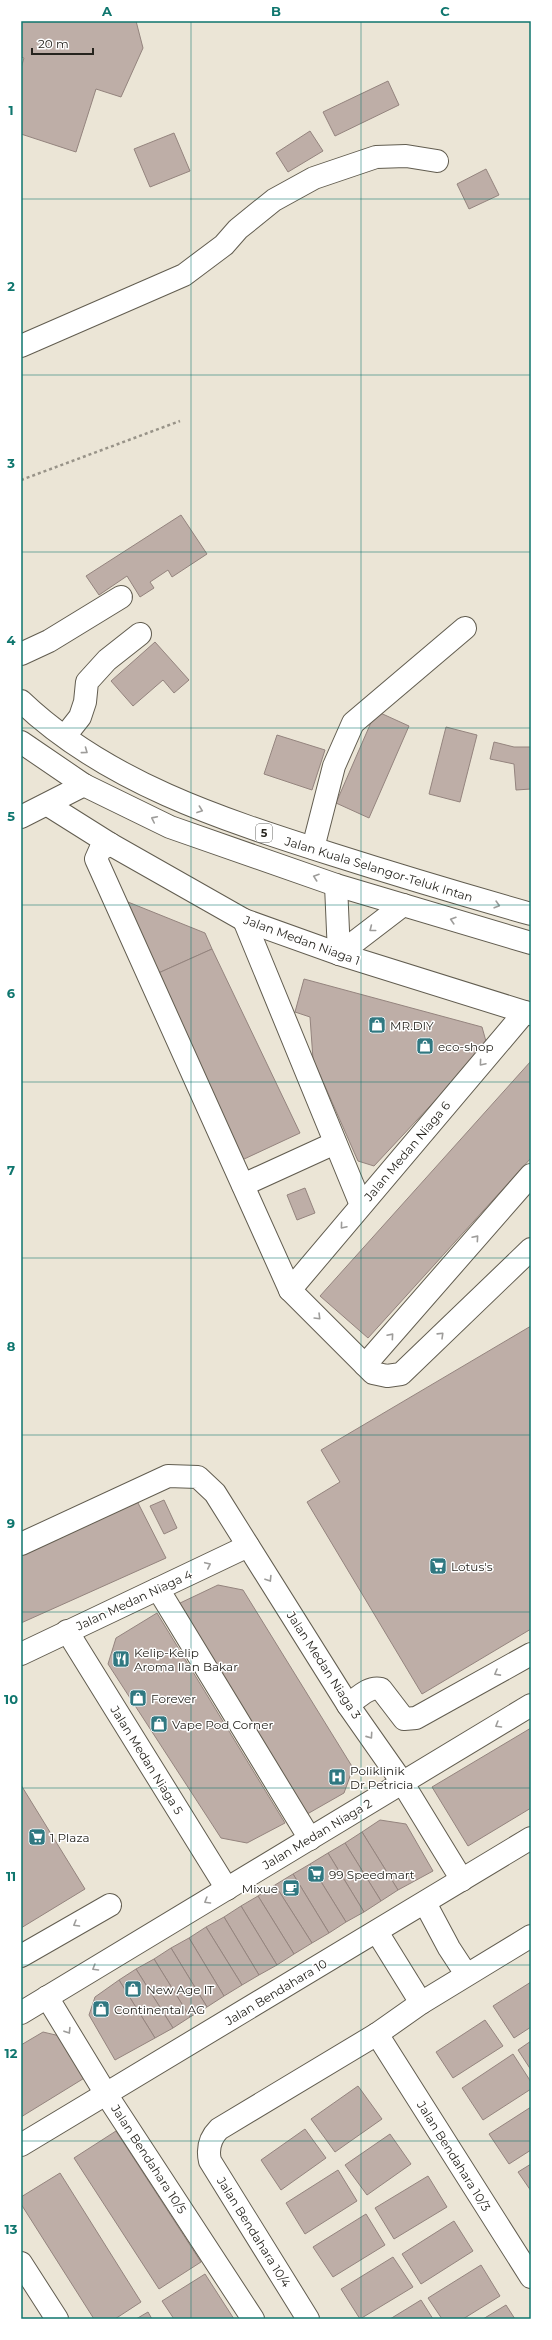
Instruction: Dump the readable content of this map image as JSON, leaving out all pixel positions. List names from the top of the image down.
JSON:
{
  "streets": {
    "main road": [
      "5",
      "Jalan Kuala Selangor-Teluk Intan",
      "Jalan Medan Niaga 1",
      "Jalan Medan Niaga 6",
      "Jalan Medan Niaga 4",
      "Jalan Medan Niaga 3",
      "Jalan Medan Niaga 5",
      "Jalan Medan Niaga 2",
      "Jalan Bendahara 10",
      "Jalan Bendahara 10/3",
      "Jalan Bendahara 10/5",
      "Jalan Bendahara 10/4"
    ]
  },
  "crossings": [
    ["Jalan Medan Niaga 1", "Jalan Medan Niaga 6"],
    ["Jalan Medan Niaga 4", "Jalan Medan Niaga 3"],
    ["Jalan Medan Niaga 4", "Jalan Medan Niaga 5"],
    ["Jalan Medan Niaga 3", "Jalan Medan Niaga 2"],
    ["Jalan Medan Niaga 3", "Jalan Bendahara 10"],
    ["Jalan Medan Niaga 5", "Jalan Medan Niaga 2"],
    ["Jalan Medan Niaga 2", "Jalan Bendahara 10/5"],
    ["Jalan Bendahara 10", "Jalan Bendahara 10/5"],
    ["Jalan Bendahara 10/3", "Jalan Bendahara 10/4"]
  ],
  "one_way": ["Jalan Medan Niaga 4", "Jalan Medan Niaga 2"],
  "places": {
    "shop": [
      "MR.DIY",
      "eco-shop",
      "Forever",
      "Vape Pod Corner",
      "New Age IT",
      "Continental AG"
    ],
    "supermarket": ["Lotus's", "1 Plaza", "99 Speedmart"],
    "restaurant": ["Kelip-Kelip Aroma Ilan Bakar"],
    "hospital": ["Poliklinik Dr Petricia"],
    "cafe": ["Mixue"]
  },
  "scale_bar": "20 m",
  "grid": {
    "columns": ["A", "B", "C"],
    "rows": [
      "1",
      "2",
      "3",
      "4",
      "5",
      "6",
      "7",
      "8",
      "9",
      "10",
      "11",
      "12",
      "13"
    ]
  }
}
